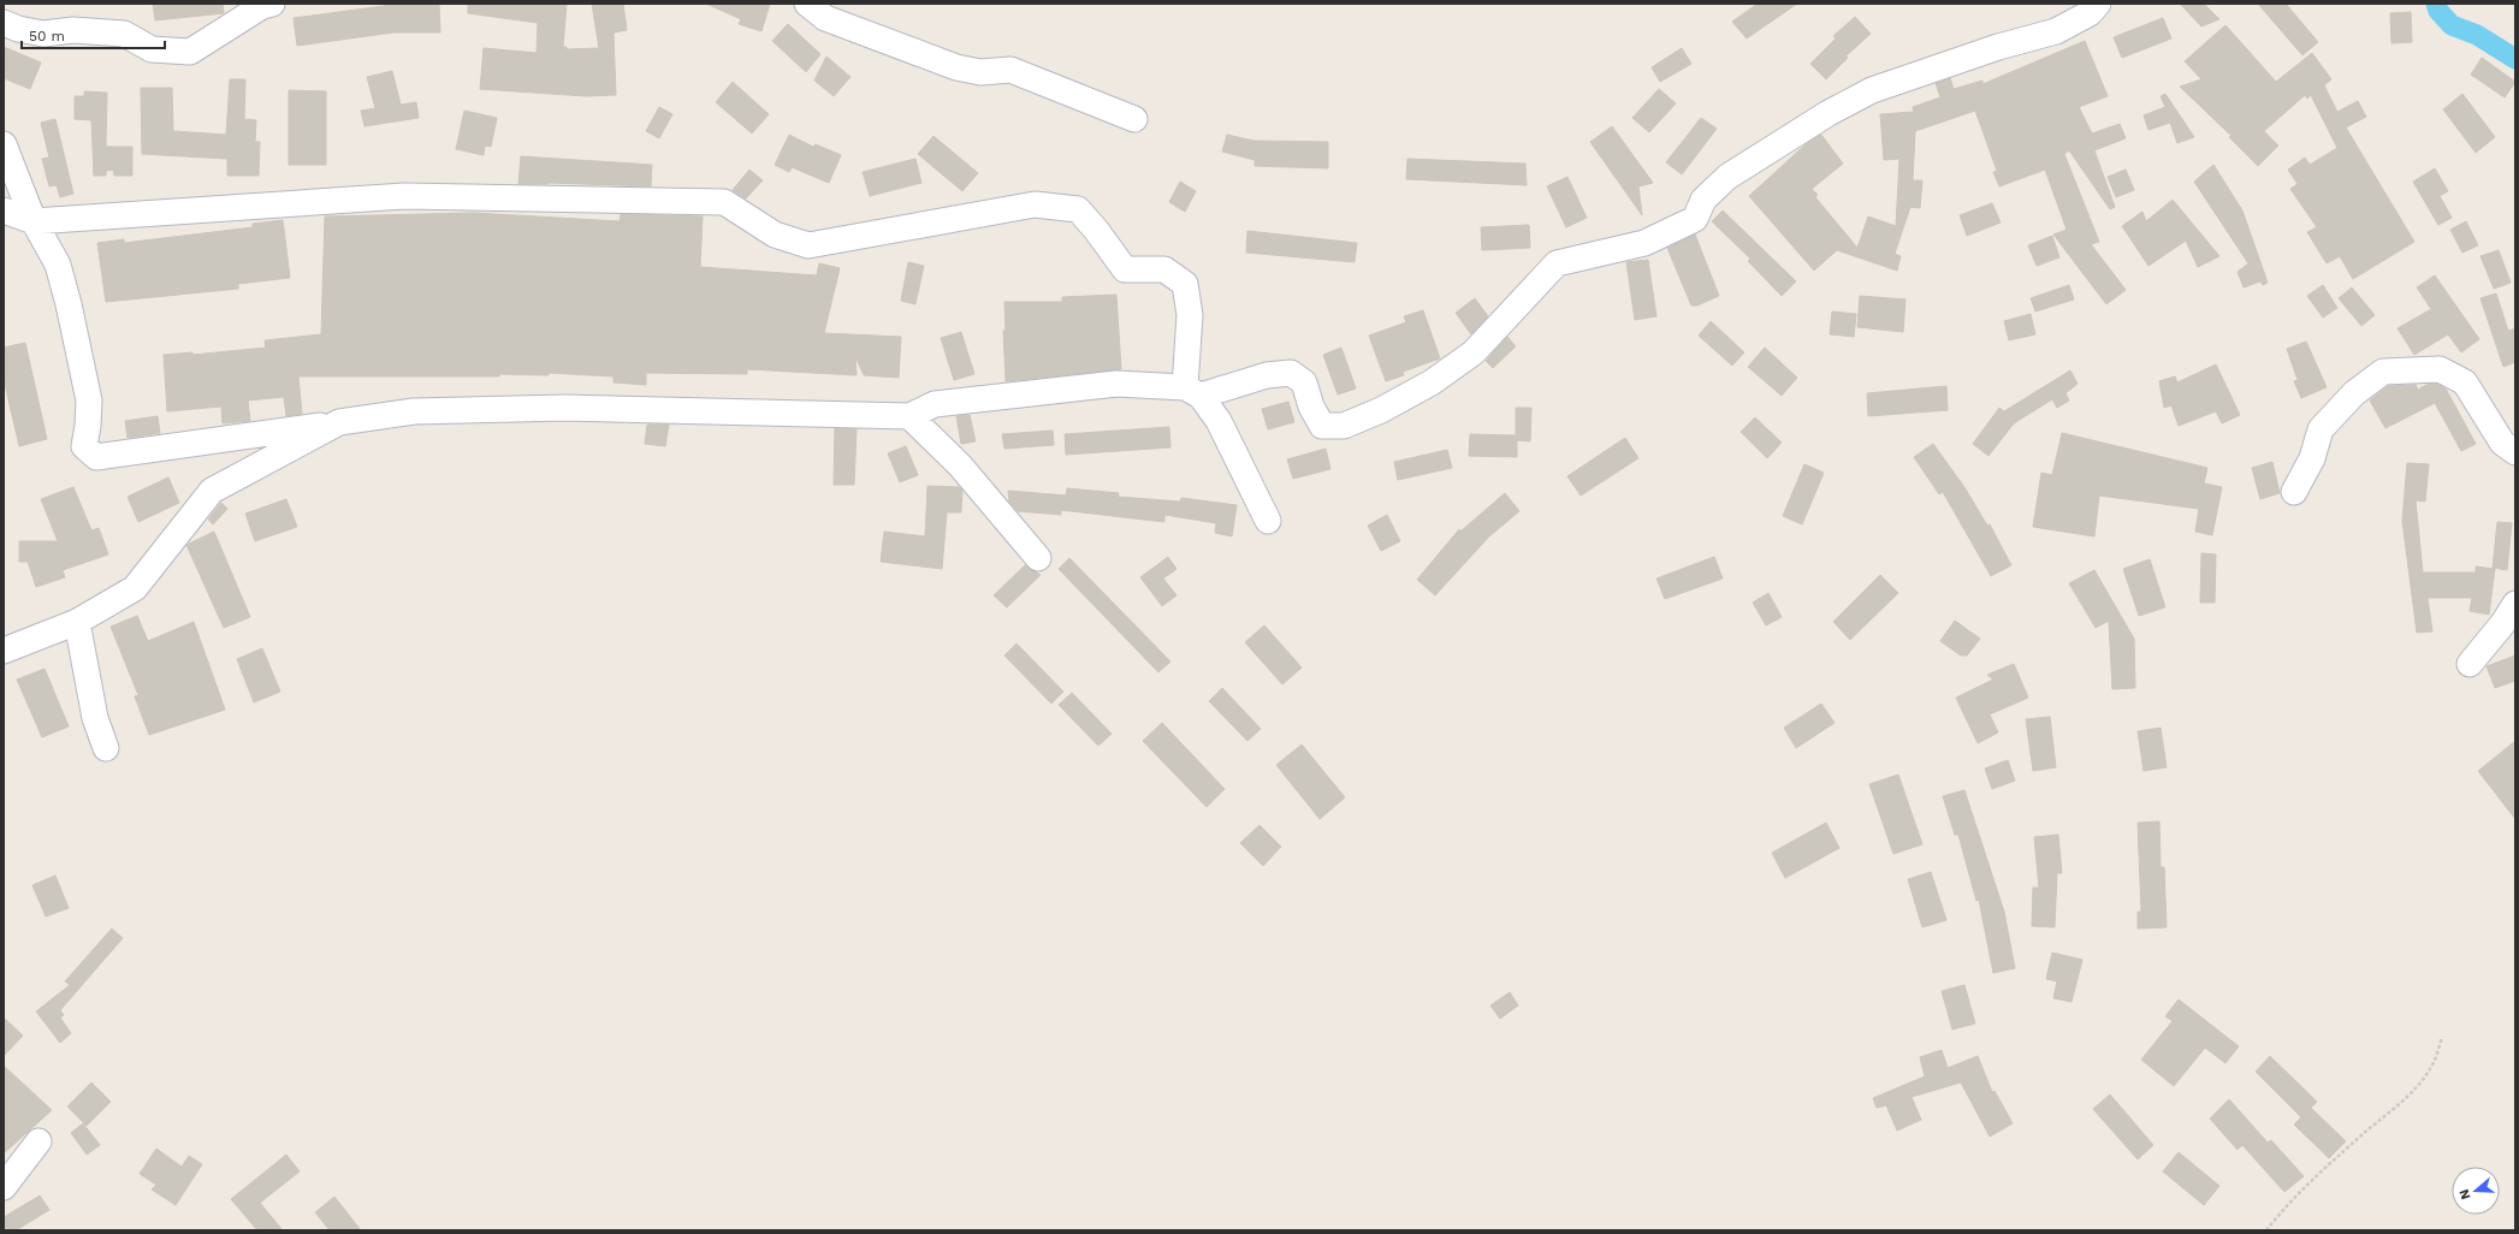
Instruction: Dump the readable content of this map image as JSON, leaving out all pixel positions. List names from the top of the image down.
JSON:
{
  "scale_bar": "50 m",
  "north": "left"
}
